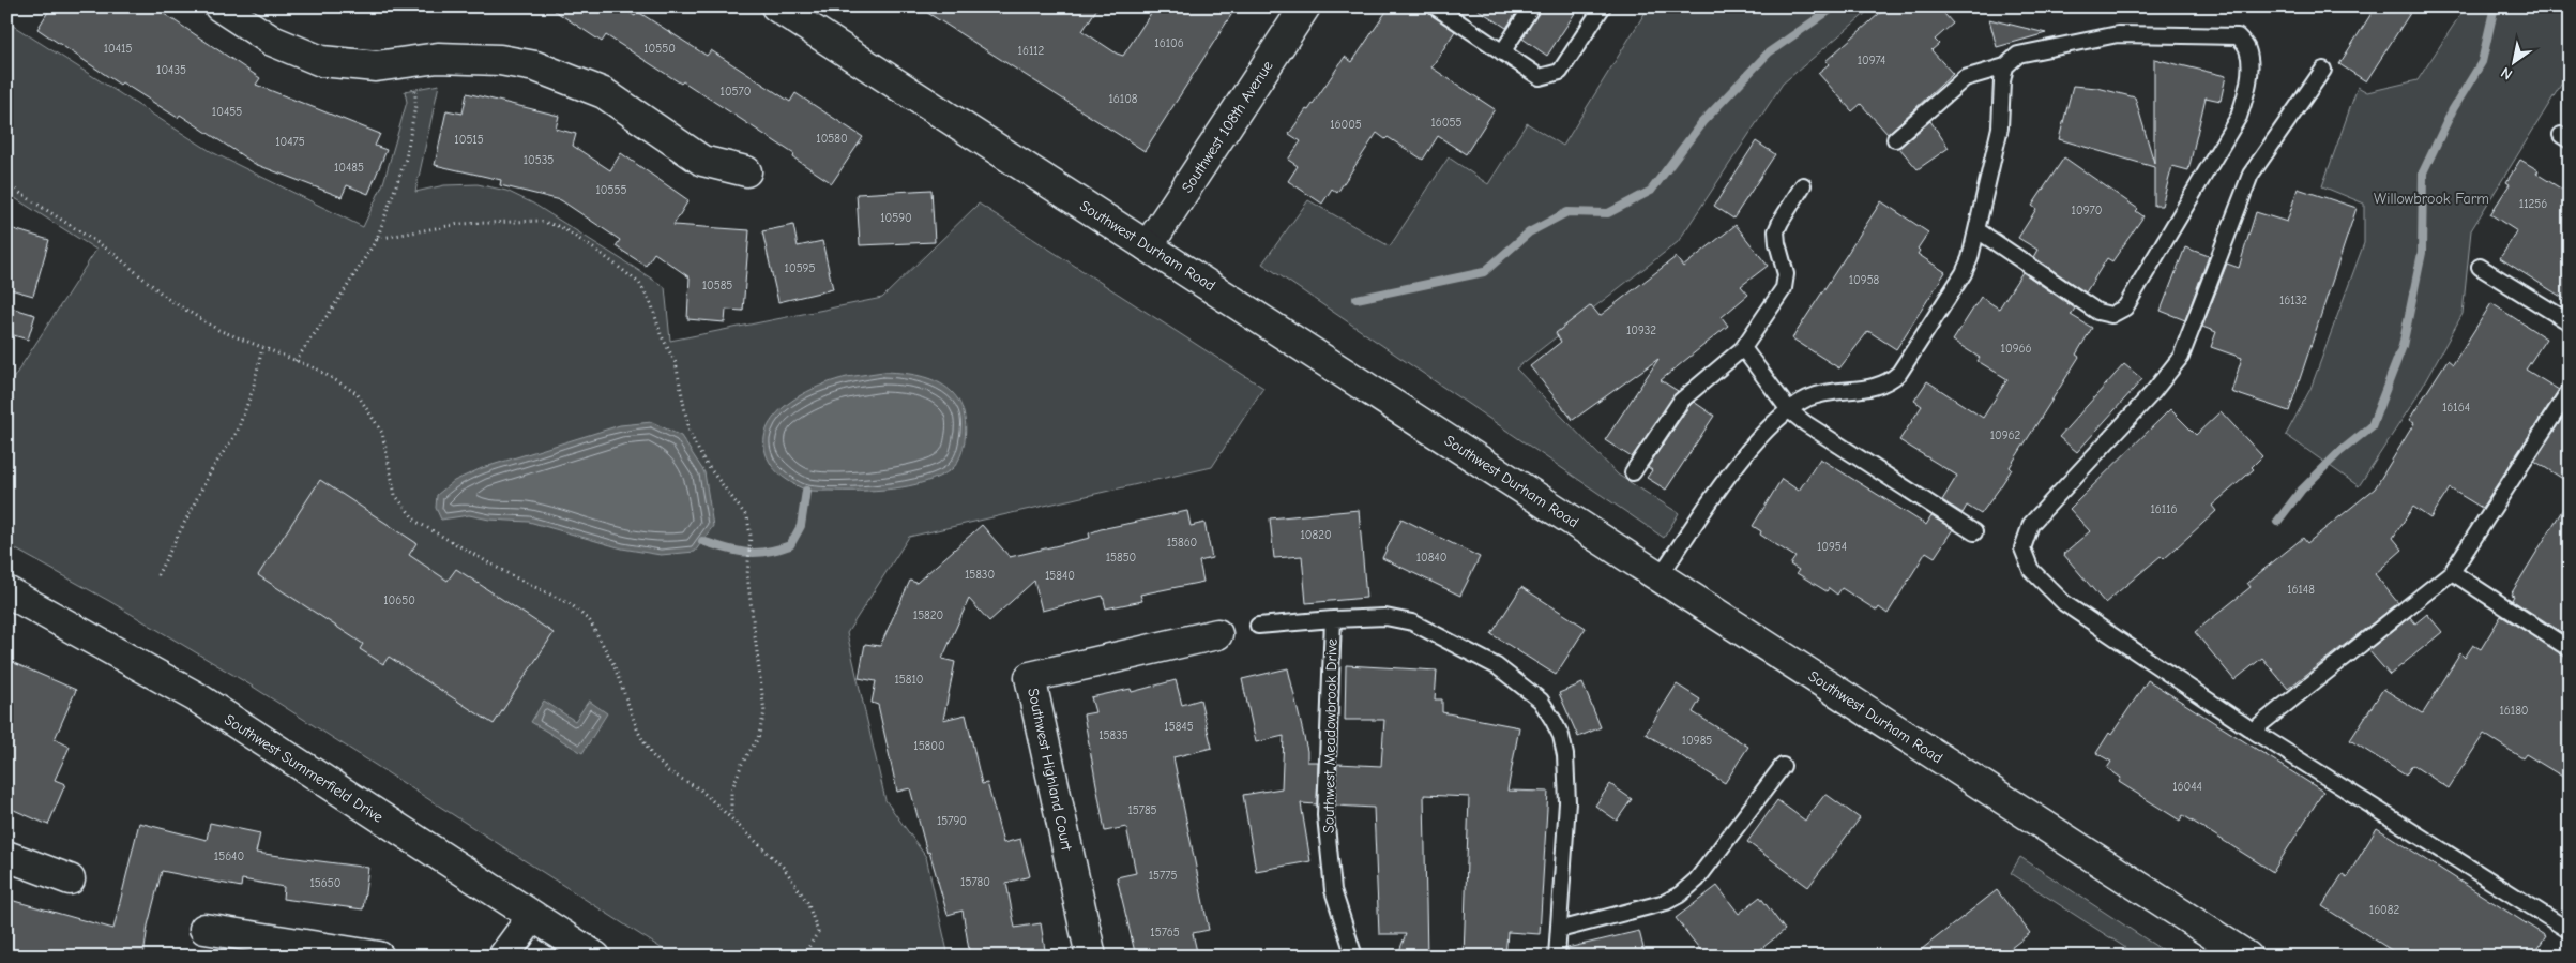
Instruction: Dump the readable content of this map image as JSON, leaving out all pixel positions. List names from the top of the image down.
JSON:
{
  "streets": {
    "street": [
      "Southwest 108th Avenue",
      "Southwest Durham Road",
      "Southwest Summerfield Drive",
      "Southwest Highland Court"
    ],
    "lane": ["Southwest Meadowbrook Drive"]
  },
  "crossings": [
    ["Southwest 108th Avenue", "Southwest Durham Road"]
  ],
  "parks": ["Willowbrook Farm"],
  "house_numbers": [
    "16106",
    "10415",
    "10550",
    "16112",
    "10974",
    "10435",
    "10570",
    "16108",
    "10455",
    "16055",
    "16005",
    "10580",
    "10515",
    "10475",
    "10535",
    "10485",
    "10555",
    "11256",
    "10970",
    "10590",
    "10595",
    "10958",
    "10585",
    "16132",
    "10932",
    "10966",
    "16164",
    "10962",
    "16116",
    "10820",
    "15860",
    "10954",
    "15850",
    "10840",
    "15830",
    "15840",
    "16148",
    "10650",
    "15820",
    "15810",
    "16180",
    "15845",
    "15835",
    "10985",
    "15800",
    "16044",
    "15785",
    "15790",
    "15640",
    "15775",
    "15780",
    "15650",
    "16082",
    "15765"
  ],
  "north": "bottom left"
}
